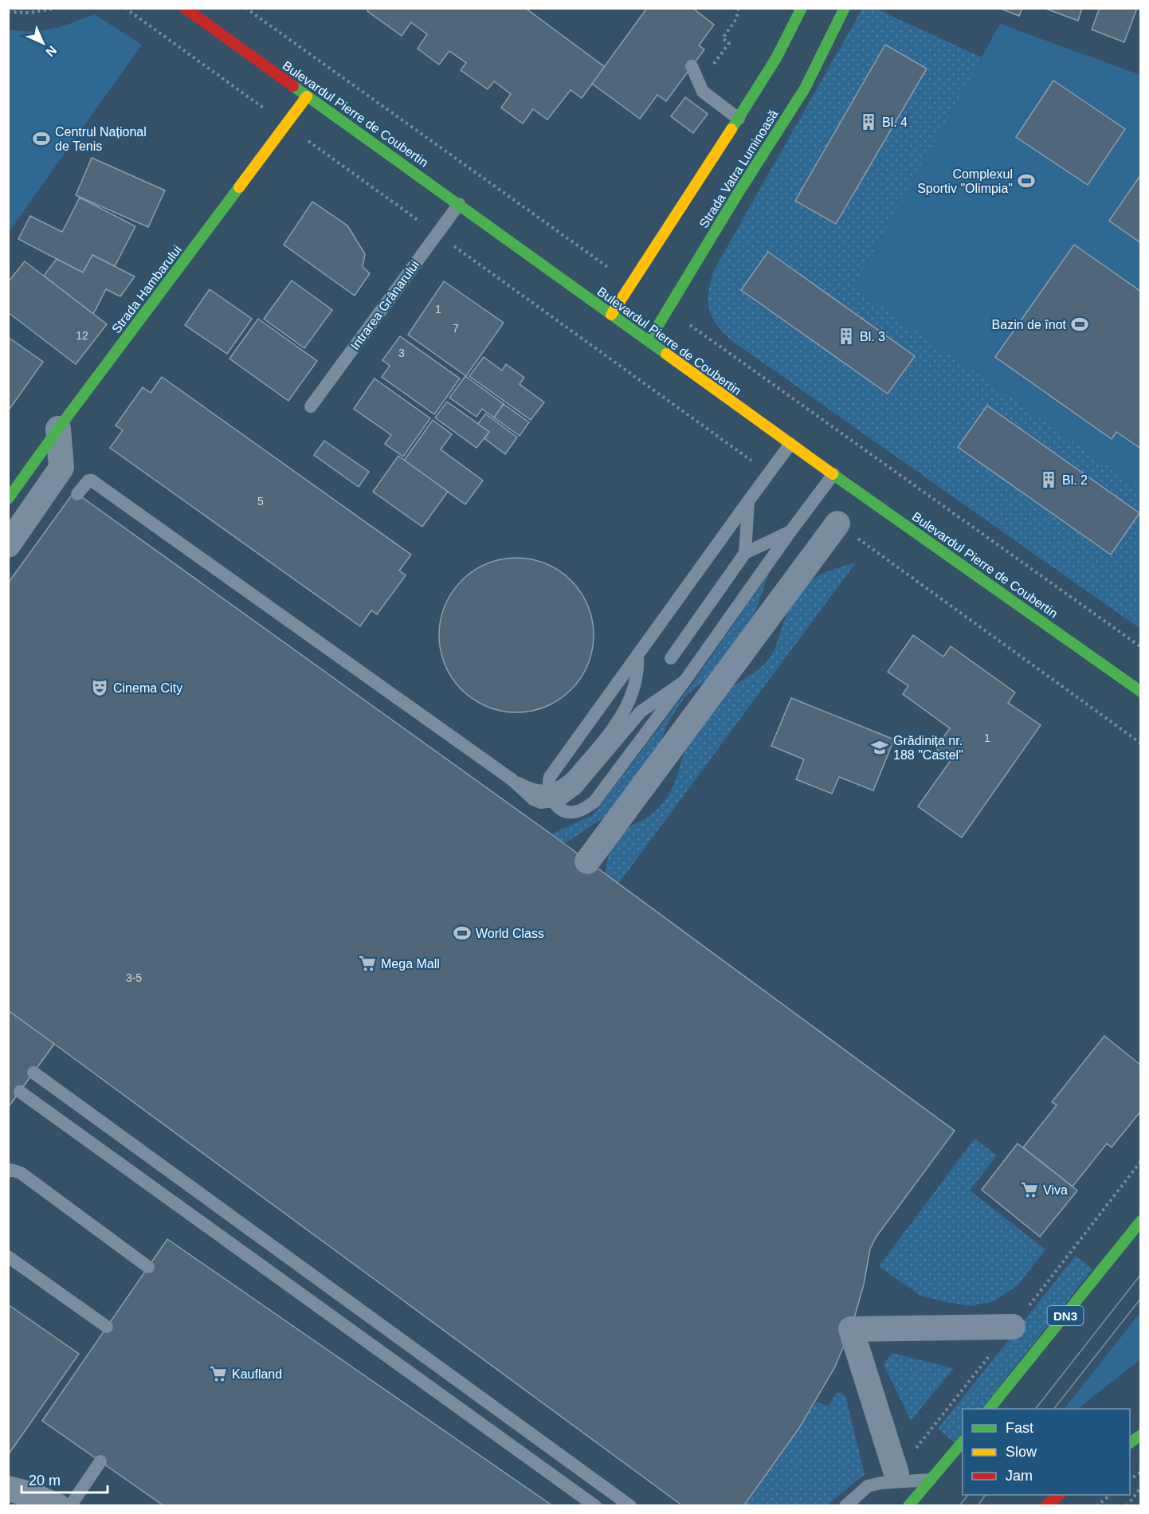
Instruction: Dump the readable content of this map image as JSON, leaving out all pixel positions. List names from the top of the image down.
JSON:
{
  "streets": {
    "street": [
      "Bulevardul Pierre de Coubertin",
      "Strada Vatra Luminoasă",
      "Strada Hambarului",
      "DN3"
    ],
    "lane": ["Intrarea Grânarului"]
  },
  "crossings": [
    ["Bulevardul Pierre de Coubertin", "Strada Vatra Luminoasă"],
    ["Bulevardul Pierre de Coubertin", "Strada Hambarului"],
    ["Bulevardul Pierre de Coubertin", "Intrarea Grânarului"]
  ],
  "places": {
    "building": ["Bl. 4", "Bl. 3", "Bl. 2"],
    "sports": [
      "Centrul Național de Tenis",
      "Complexul Sportiv \"Olimpia\"",
      "Bazin de înot",
      "World Class"
    ],
    "theatre": ["Cinema City"],
    "school or university": ["Grădinița nr. 188 \"Castel\""],
    "supermarket": ["Mega Mall", "Viva", "Kaufland"]
  },
  "house_numbers": [
    "1",
    "7",
    "12",
    "3",
    "5",
    "1",
    "3-5"
  ],
  "legend": ["Fast", "Slow", "Jam"],
  "scale_bar": "20 m",
  "north": "bottom right"
}
